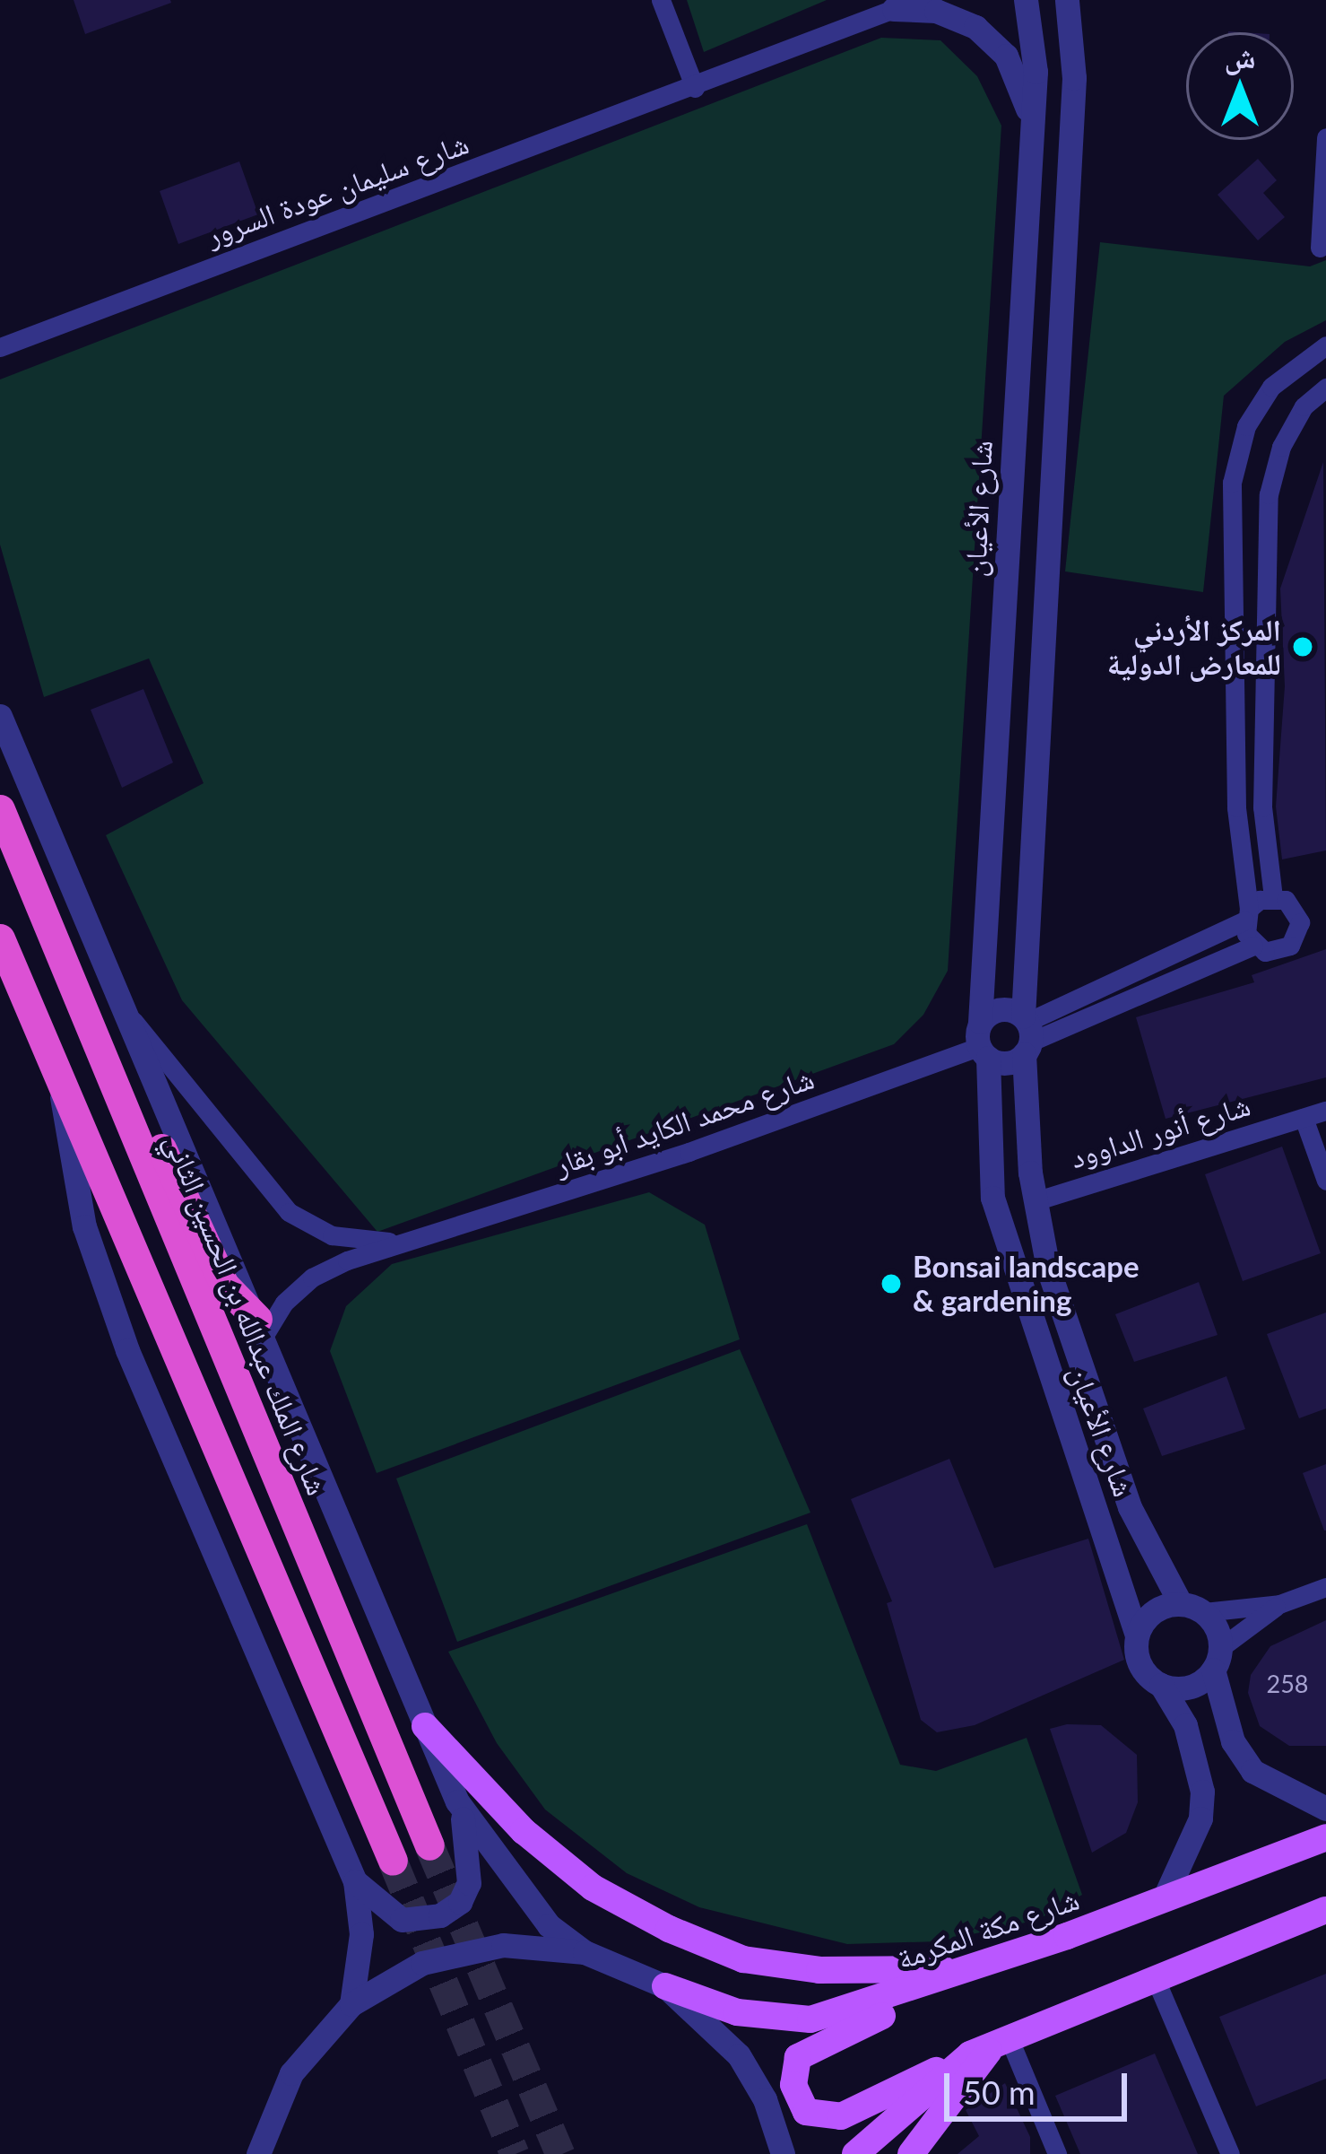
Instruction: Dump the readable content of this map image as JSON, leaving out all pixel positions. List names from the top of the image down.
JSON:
{
  "streets": {
    "highway": ["شارع الملك عبدالله بن الحسين الثاني"],
    "main road": ["شارع مكة المكرمة"],
    "street": [
      "شارع سليمان عودة السرور",
      "شارع الأعيان",
      "شارع محمد الكايد أبو بقار",
      "شارع أنور الداوود"
    ]
  },
  "crossings": [
    ["شارع الأعيان", "شارع محمد الكايد أبو بقار"],
    ["شارع الأعيان", "شارع أنور الداوود"]
  ],
  "places": ["المركز الأردني للمعارض الدولية", "Bonsai landscape & gardening"],
  "house_numbers": ["258"],
  "scale_bar": "50 m",
  "north": "top"
}
